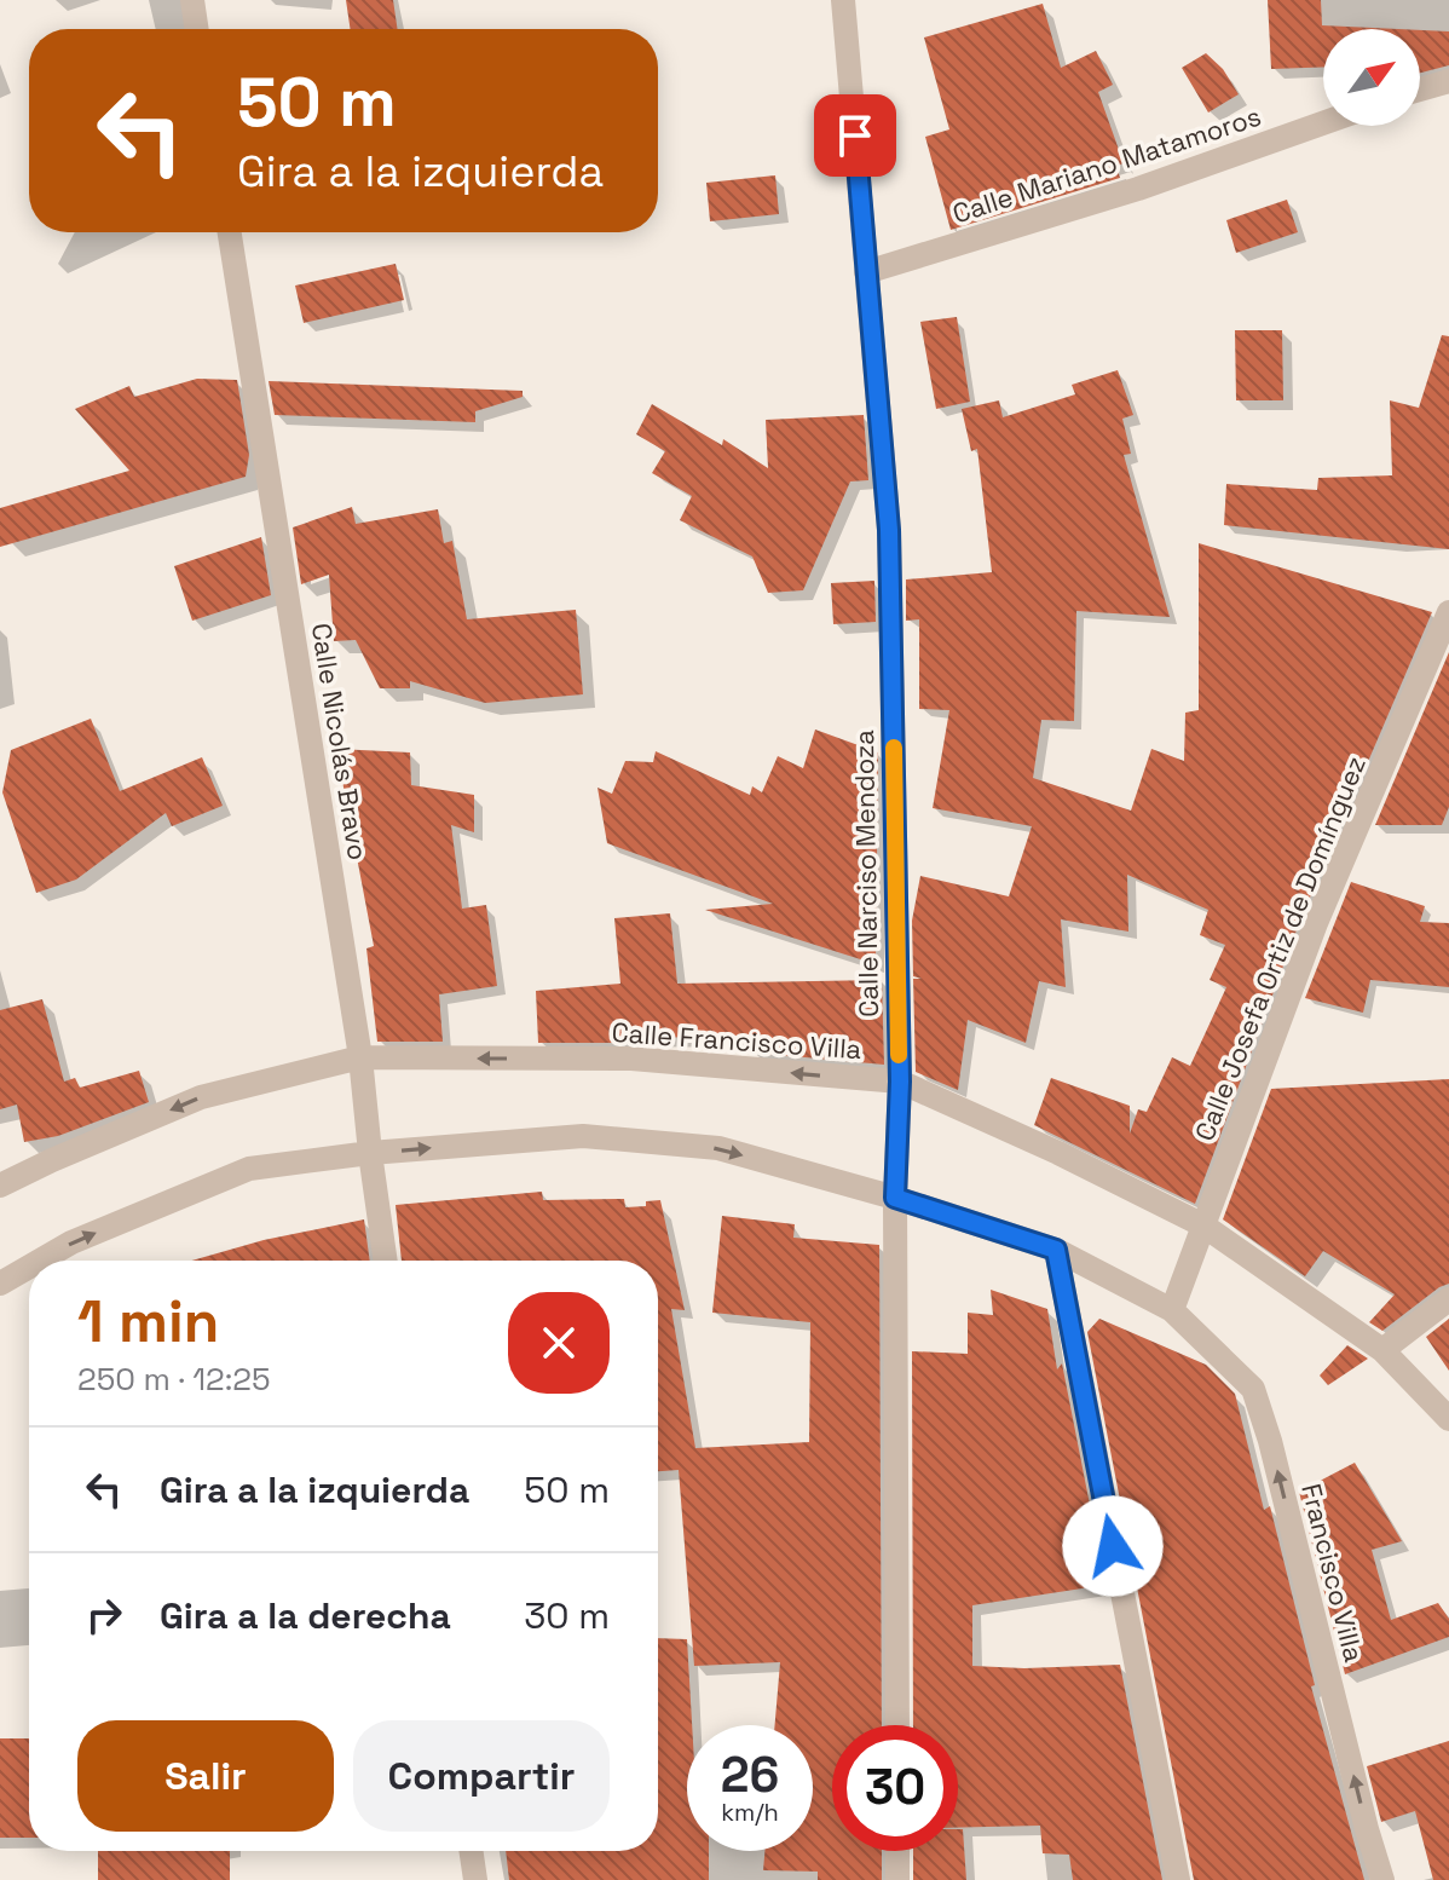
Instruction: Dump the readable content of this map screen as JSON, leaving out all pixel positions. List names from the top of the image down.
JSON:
{
  "streets": {
    "street": [
      "Calle Mariano Matamoros",
      "Calle Nicolás Bravo",
      "Calle Narciso Mendoza",
      "Calle Josefa Ortiz de Domínguez",
      "Calle Francisco Villa",
      "Francisco Villa"
    ]
  },
  "crossings": [
    ["Calle Mariano Matamoros", "Calle Narciso Mendoza"],
    ["Calle Nicolás Bravo", "Calle Francisco Villa"],
    ["Calle Narciso Mendoza", "Calle Francisco Villa"],
    ["Calle Josefa Ortiz de Domínguez", "Calle Francisco Villa"],
    ["Calle Josefa Ortiz de Domínguez", "Francisco Villa"]
  ],
  "north": "top right",
  "page": {
    "turn": ["50 m", "Gira a la izquierda"],
    "heading": ["1 min", "250 m · 12:25"],
    "list": [
      {
        "name": "Gira a la izquierda",
        "value": "50 m"
      },
      {
        "name": "Gira a la derecha",
        "value": "30 m"
      }
    ],
    "buttons": ["Salir", "Compartir"],
    "speed": "26 km/h",
    "limit": "30"
  }
}
